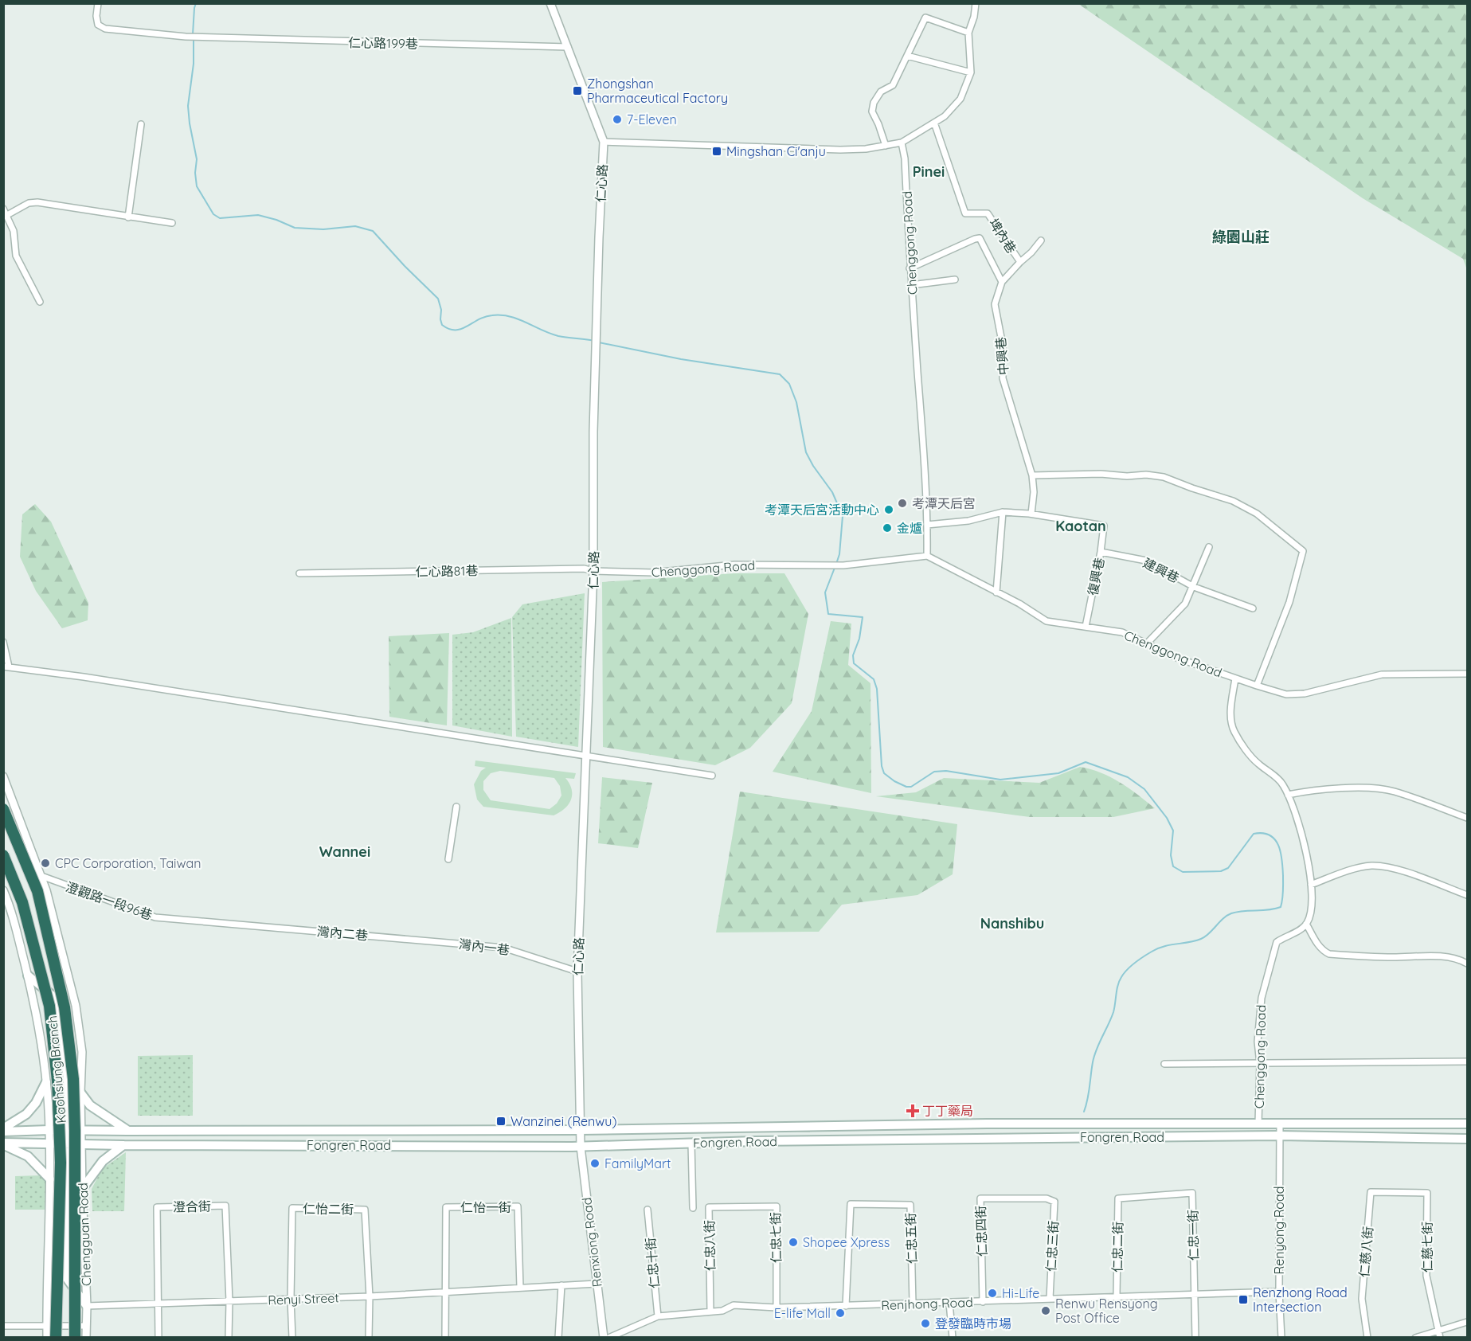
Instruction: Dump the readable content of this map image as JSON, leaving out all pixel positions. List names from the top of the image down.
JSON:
{
  "streets": {
    "highway": ["Kaohsiung Branch"],
    "main road": ["Fongren Road"],
    "street": [
      "仁心路199巷",
      "仁心路",
      "埤內巷",
      "Chenggong Road",
      "中興巷",
      "建興巷",
      "仁心路81巷",
      "復興巷",
      "澄觀路一段96巷",
      "灣內二巷",
      "灣內一巷",
      "澄合街",
      "仁怡一街",
      "仁怡二街",
      "Renyong Road",
      "仁忠四街",
      "Chengguan Road",
      "仁忠一街",
      "仁忠七街",
      "仁忠五街",
      "Renxiong Road",
      "仁忠八街",
      "仁忠三街",
      "仁忠二街",
      "仁慈七街",
      "仁慈八街",
      "仁忠十街",
      "Renyi Street",
      "Renjhong Road"
    ]
  },
  "crossings": [
    ["仁心路199巷", "仁心路"],
    ["仁心路", "Chenggong Road"],
    ["仁心路", "仁心路81巷"],
    ["仁心路", "灣內一巷"],
    ["仁心路", "Fongren Road"],
    ["仁心路", "Renxiong Road"],
    ["埤內巷", "中興巷"],
    ["Chenggong Road", "建興巷"],
    ["Chenggong Road", "仁心路81巷"],
    ["Chenggong Road", "復興巷"],
    ["Chenggong Road", "Fongren Road"],
    ["中興巷", "復興巷"],
    ["建興巷", "復興巷"],
    ["澄觀路一段96巷", "灣內二巷"],
    ["澄觀路一段96巷", "Chengguan Road"],
    ["灣內二巷", "灣內一巷"],
    ["Fongren Road", "Renyong Road"],
    ["Fongren Road", "Chengguan Road"],
    ["Fongren Road", "Renxiong Road"],
    ["澄合街", "Renyi Street"],
    ["仁怡一街", "Renyi Street"],
    ["仁怡二街", "Renyi Street"],
    ["Renyong Road", "Renjhong Road"],
    ["仁忠四街", "仁忠三街"],
    ["仁忠四街", "Renjhong Road"],
    ["Chengguan Road", "Renyi Street"],
    ["仁忠一街", "仁忠二街"],
    ["仁忠一街", "Renjhong Road"],
    ["仁忠七街", "仁忠八街"],
    ["仁忠七街", "Renjhong Road"],
    ["仁忠五街", "Renjhong Road"],
    ["Renxiong Road", "Renyi Street"],
    ["仁忠八街", "Renjhong Road"],
    ["仁忠三街", "Renjhong Road"],
    ["仁忠二街", "Renjhong Road"],
    ["仁慈七街", "仁慈八街"],
    ["仁忠十街", "Renjhong Road"]
  ],
  "districts": [
    "Pinei",
    "綠園山莊",
    "Kaotan",
    "Wannei",
    "Nanshibu"
  ],
  "places": {
    "transit": [
      "Zhongshan Pharmaceutical Factory",
      "Mingshan Ci'anju",
      "Wanzinei (Renwu)",
      "Renzhong Road Intersection"
    ],
    "other": [
      "7-Eleven",
      "考潭天后宮",
      "考潭天后宮活動中心",
      "金爐",
      "CPC Corporation, Taiwan",
      "FamilyMart",
      "Shopee Xpress",
      "Hi-Life",
      "Renwu Rensyong Post Office",
      "E-life Mall",
      "登發臨時市場"
    ],
    "health": ["丁丁藥局"]
  }
}
